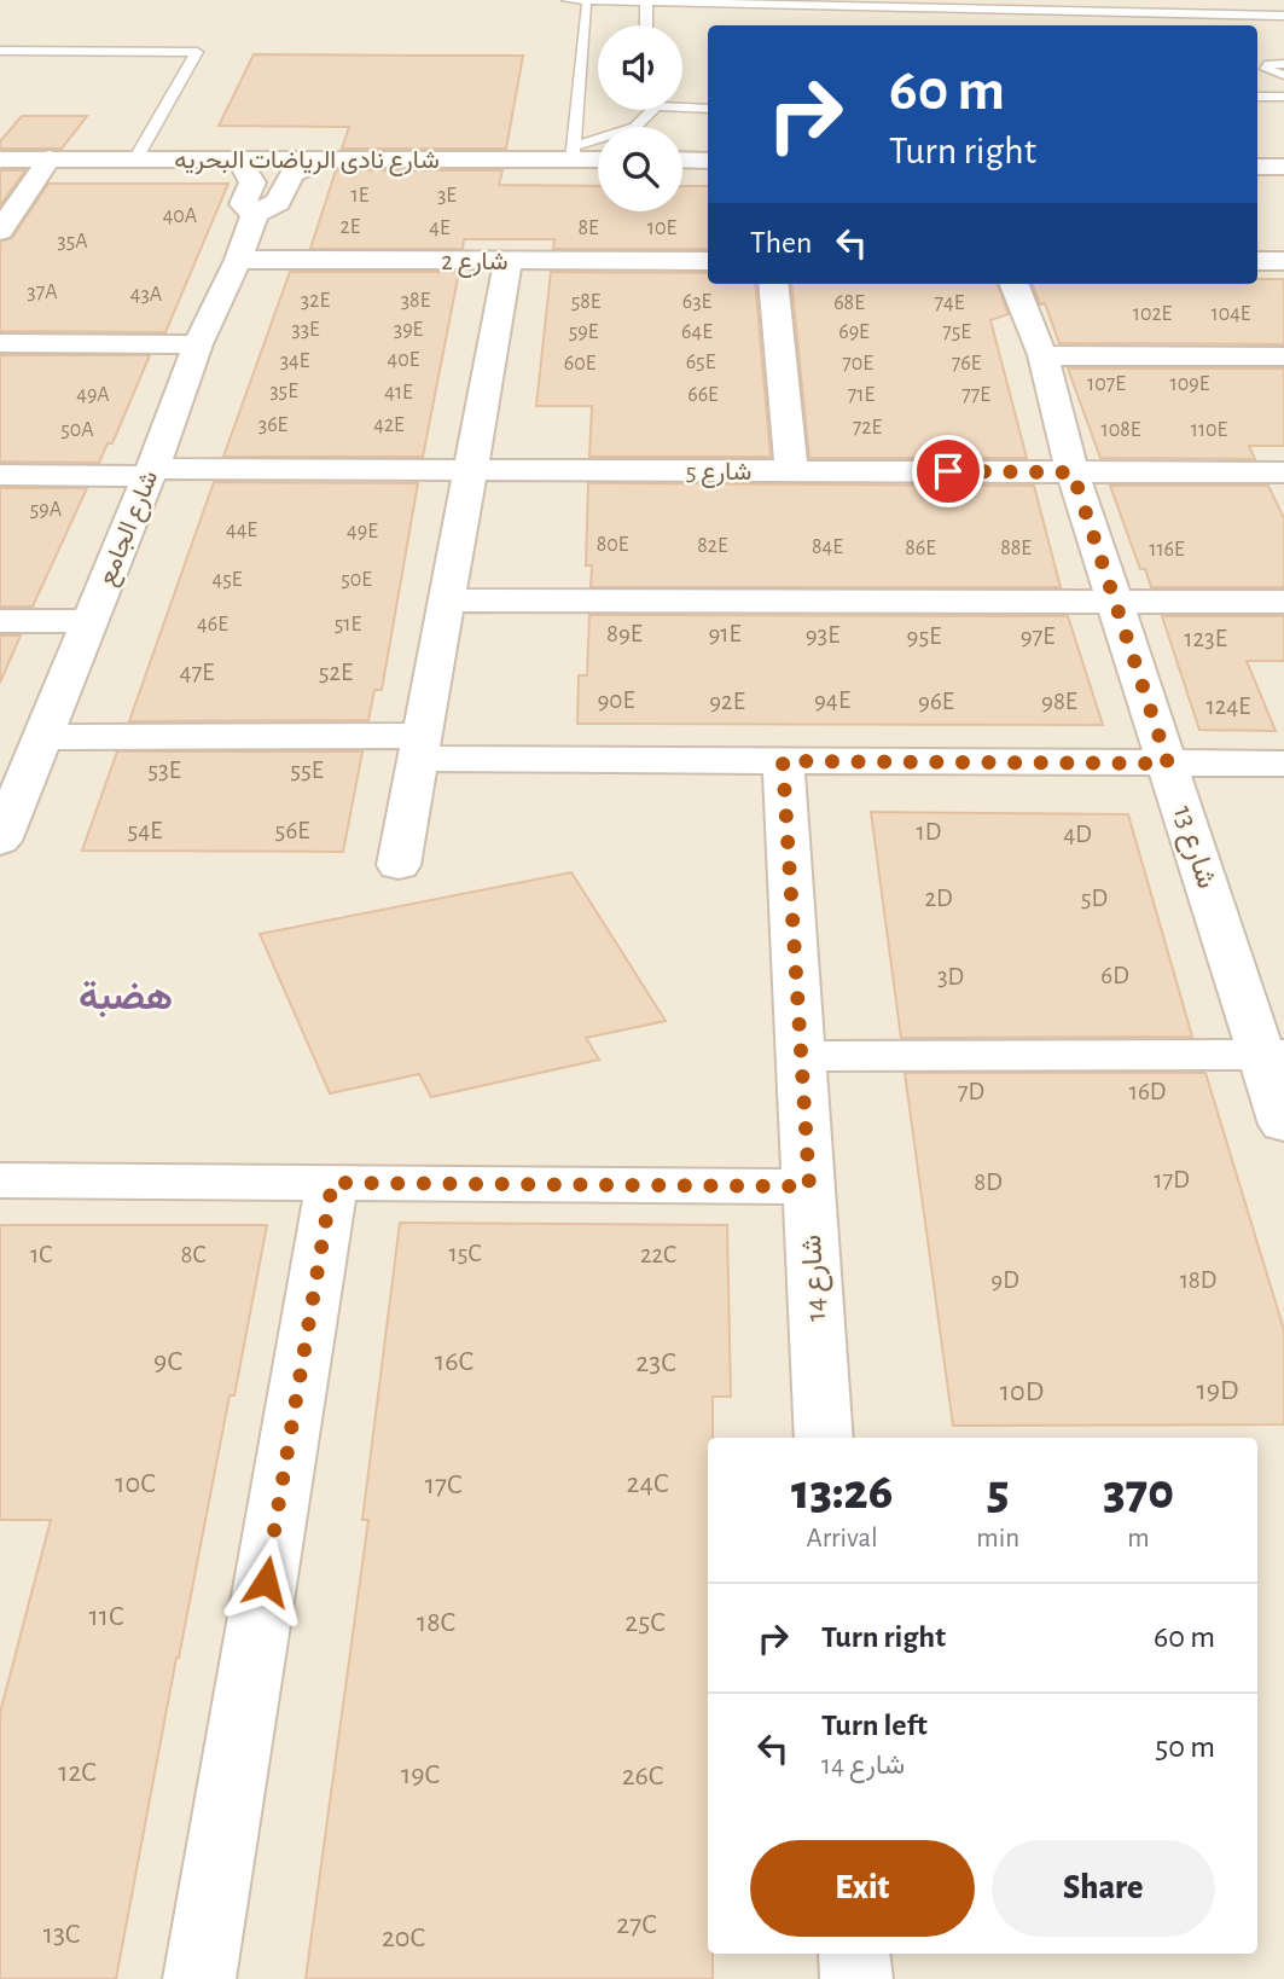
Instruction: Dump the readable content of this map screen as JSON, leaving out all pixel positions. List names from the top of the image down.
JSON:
{
  "streets": {
    "street": [
      "شارع نادى الرياضات البحريه",
      "شارع 2",
      "شارع 5",
      "شارع الجامع",
      "شارع 13",
      "شارع 14"
    ]
  },
  "crossings": [
    ["شارع نادى الرياضات البحريه", "شارع الجامع"],
    ["شارع 2", "شارع الجامع"],
    ["شارع 5", "شارع الجامع"],
    ["شارع 5", "شارع 13"]
  ],
  "districts": ["هضبة"],
  "house_numbers": [
    "1E",
    "3E",
    "40A",
    "2E",
    "4E",
    "8E",
    "10E",
    "35A",
    "37A",
    "43A",
    "32E",
    "38E",
    "58E",
    "63E",
    "68E",
    "74E",
    "102E",
    "104E",
    "33E",
    "39E",
    "59E",
    "64E",
    "69E",
    "75E",
    "40E",
    "34E",
    "65E",
    "60E",
    "70E",
    "76E",
    "107E",
    "109E",
    "35E",
    "41E",
    "49A",
    "66E",
    "71E",
    "77E",
    "36E",
    "42E",
    "72E",
    "50A",
    "108E",
    "110E",
    "59A",
    "44E",
    "49E",
    "80E",
    "82E",
    "84E",
    "86E",
    "88E",
    "116E",
    "45E",
    "50E",
    "46E",
    "51E",
    "89E",
    "91E",
    "93E",
    "95E",
    "97E",
    "123E",
    "47E",
    "52E",
    "90E",
    "94E",
    "92E",
    "96E",
    "98E",
    "124E",
    "53E",
    "55E",
    "54E",
    "56E",
    "1D",
    "4D",
    "2D",
    "5D",
    "6D",
    "3D",
    "7D",
    "16D",
    "17D",
    "8D",
    "15C",
    "1C",
    "8C",
    "22C",
    "9D",
    "18D",
    "9C",
    "16C",
    "23C",
    "19D",
    "10D",
    "10C",
    "24C",
    "17C",
    "11C",
    "18C",
    "25C",
    "12C",
    "19C",
    "26C",
    "27C",
    "13C",
    "20C"
  ],
  "page": {
    "turn": ["60 m", "Turn right"],
    "then": "Then",
    "eta": [
      "13:26",
      "Arrival",
      "5",
      "min",
      "370",
      "m"
    ],
    "list": [
      {
        "name": "Turn right",
        "value": "60 m"
      },
      {
        "name": "Turn left",
        "note": "شارع 14",
        "value": "50 m"
      }
    ],
    "buttons": ["Exit", "Share"]
  }
}
